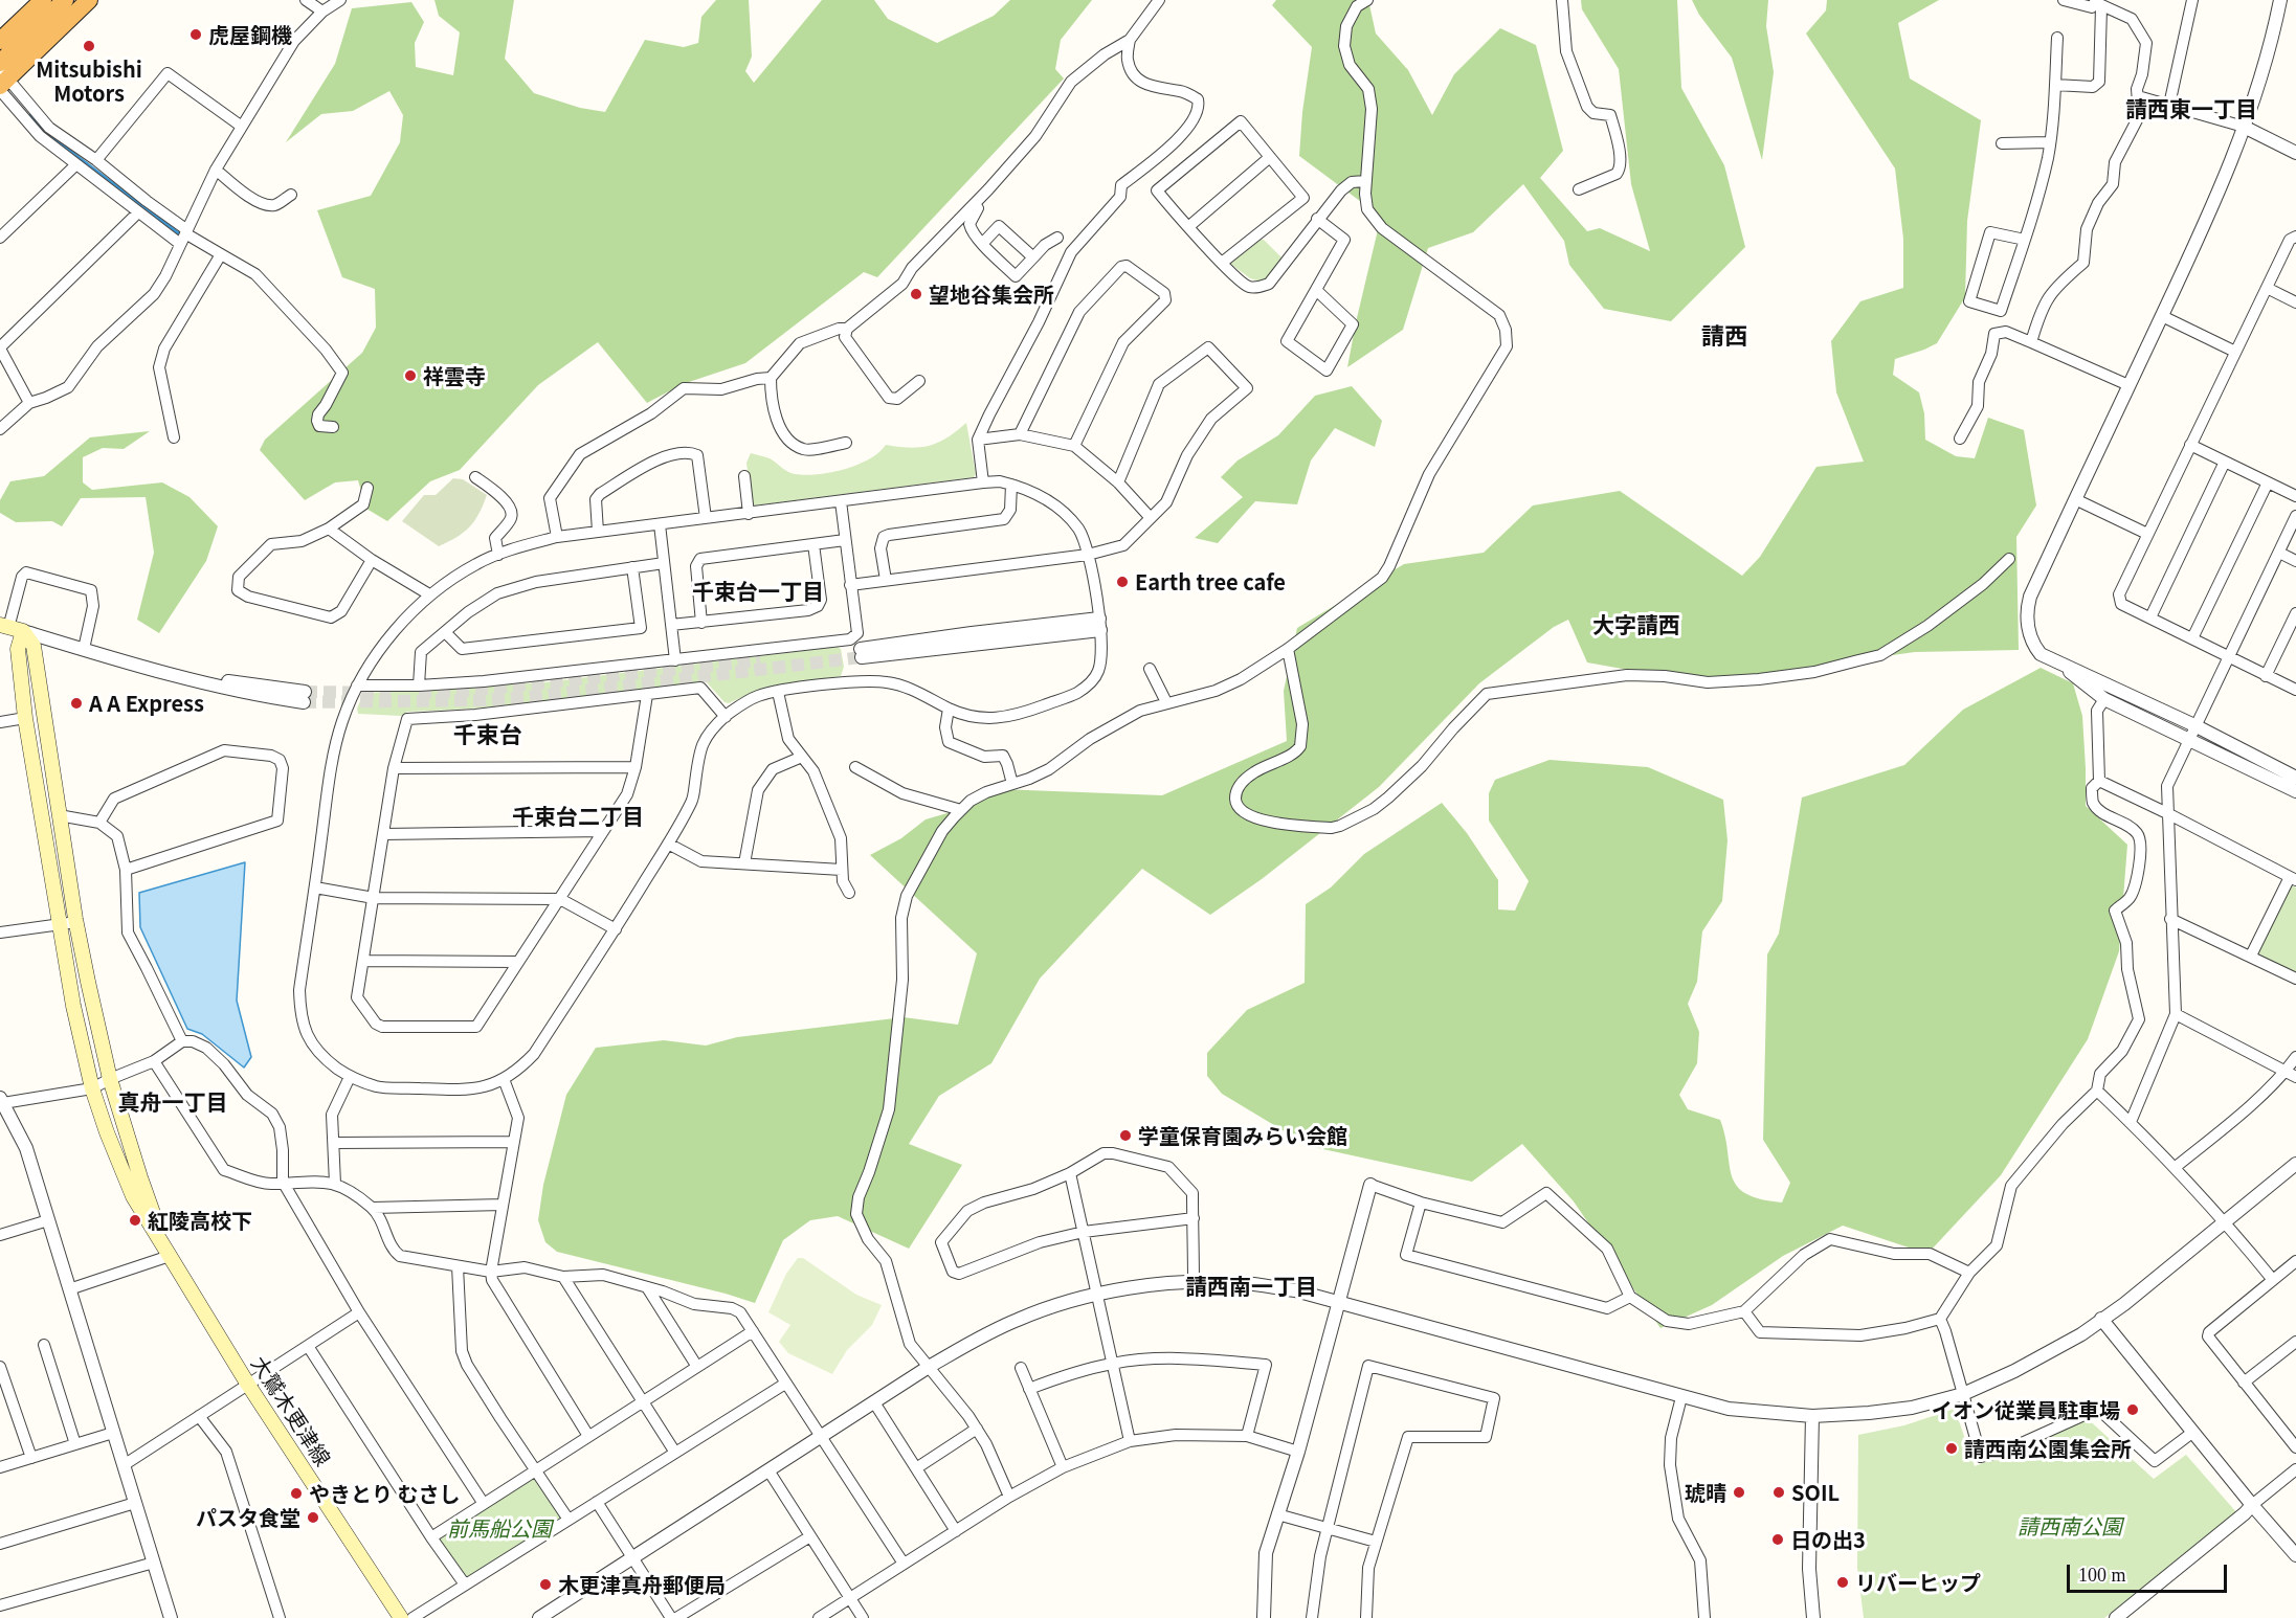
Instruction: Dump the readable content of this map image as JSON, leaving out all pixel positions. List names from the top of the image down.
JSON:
{
  "streets": {
    "main road": ["大鷲木更津線"]
  },
  "districts": [
    "請西東一丁目",
    "請西",
    "千束台一丁目",
    "大字請西",
    "千束台",
    "千束台二丁目",
    "真舟一丁目",
    "請西南一丁目"
  ],
  "parks": ["請西南公園", "前馬船公園"],
  "places": [
    "虎屋鋼機",
    "Mitsubishi Motors",
    "望地谷集会所",
    "祥雲寺",
    "Earth tree cafe",
    "A A Express",
    "学童保育園みらい会館",
    "紅陵高校下",
    "イオン従業員駐車場",
    "請西南公園集会所",
    "琥晴",
    "SOIL",
    "やきとり むさし",
    "パスタ食堂",
    "日の出3",
    "リバーヒップ",
    "木更津真舟郵便局"
  ],
  "scale_bar": "100 m"
}
